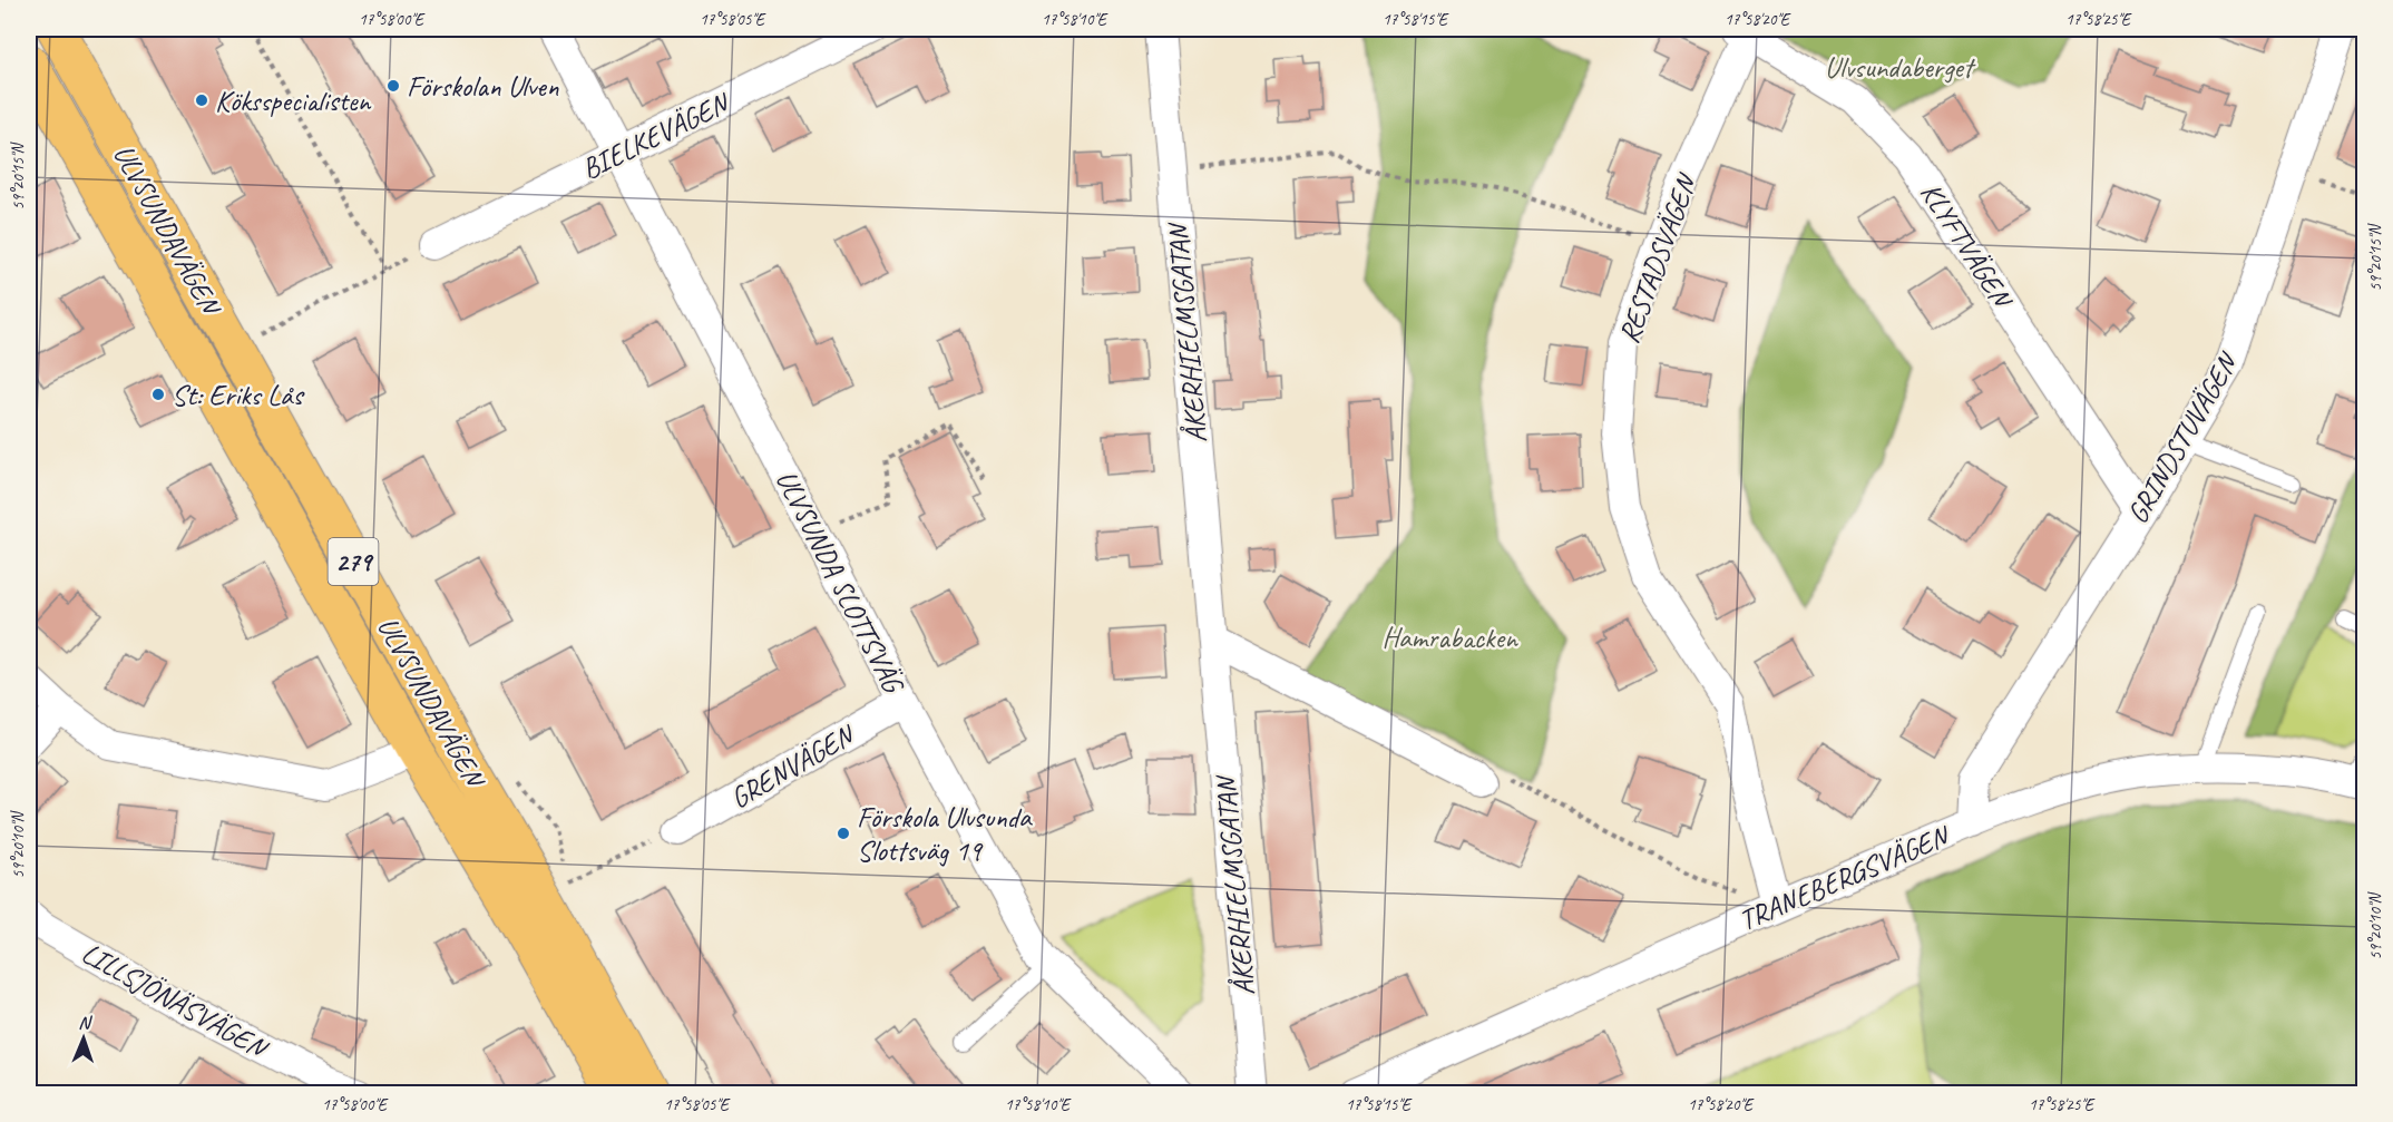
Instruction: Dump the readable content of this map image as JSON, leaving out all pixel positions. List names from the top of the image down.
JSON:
{
  "streets": {
    "main road": ["ULVSUNDAVÄGEN", "279"],
    "street": [
      "BIELKEVÄGEN",
      "KLYFTVÄGEN",
      "RESTADSVÄGEN",
      "ÅKERHIELMSGATAN",
      "GRINDSTUVÄGEN",
      "ULVSUNDA SLOTTSVÄG",
      "GRENVÄGEN",
      "TRANEBERGSVÄGEN",
      "LILLSJÖNÄSVÄGEN"
    ]
  },
  "crossings": [
    ["BIELKEVÄGEN", "ULVSUNDA SLOTTSVÄG"],
    ["KLYFTVÄGEN", "RESTADSVÄGEN"],
    ["KLYFTVÄGEN", "GRINDSTUVÄGEN"],
    ["RESTADSVÄGEN", "TRANEBERGSVÄGEN"],
    ["GRINDSTUVÄGEN", "TRANEBERGSVÄGEN"],
    ["ULVSUNDA SLOTTSVÄG", "GRENVÄGEN"]
  ],
  "parks": ["Ulvsundaberget", "Hamrabacken"],
  "places": [
    "Förskolan Ulven",
    "Köksspecialisten",
    "St: Eriks Lås",
    "Förskola Ulvsunda Slottsväg 19"
  ],
  "north": "top",
  "coordinates": [
    "17°58'00\"E",
    "17°58'05\"E",
    "17°58'10\"E",
    "17°58'15\"E",
    "17°58'20\"E",
    "17°58'25\"E",
    "59°20'15\"N",
    "59°20'10\"N"
  ]
}
